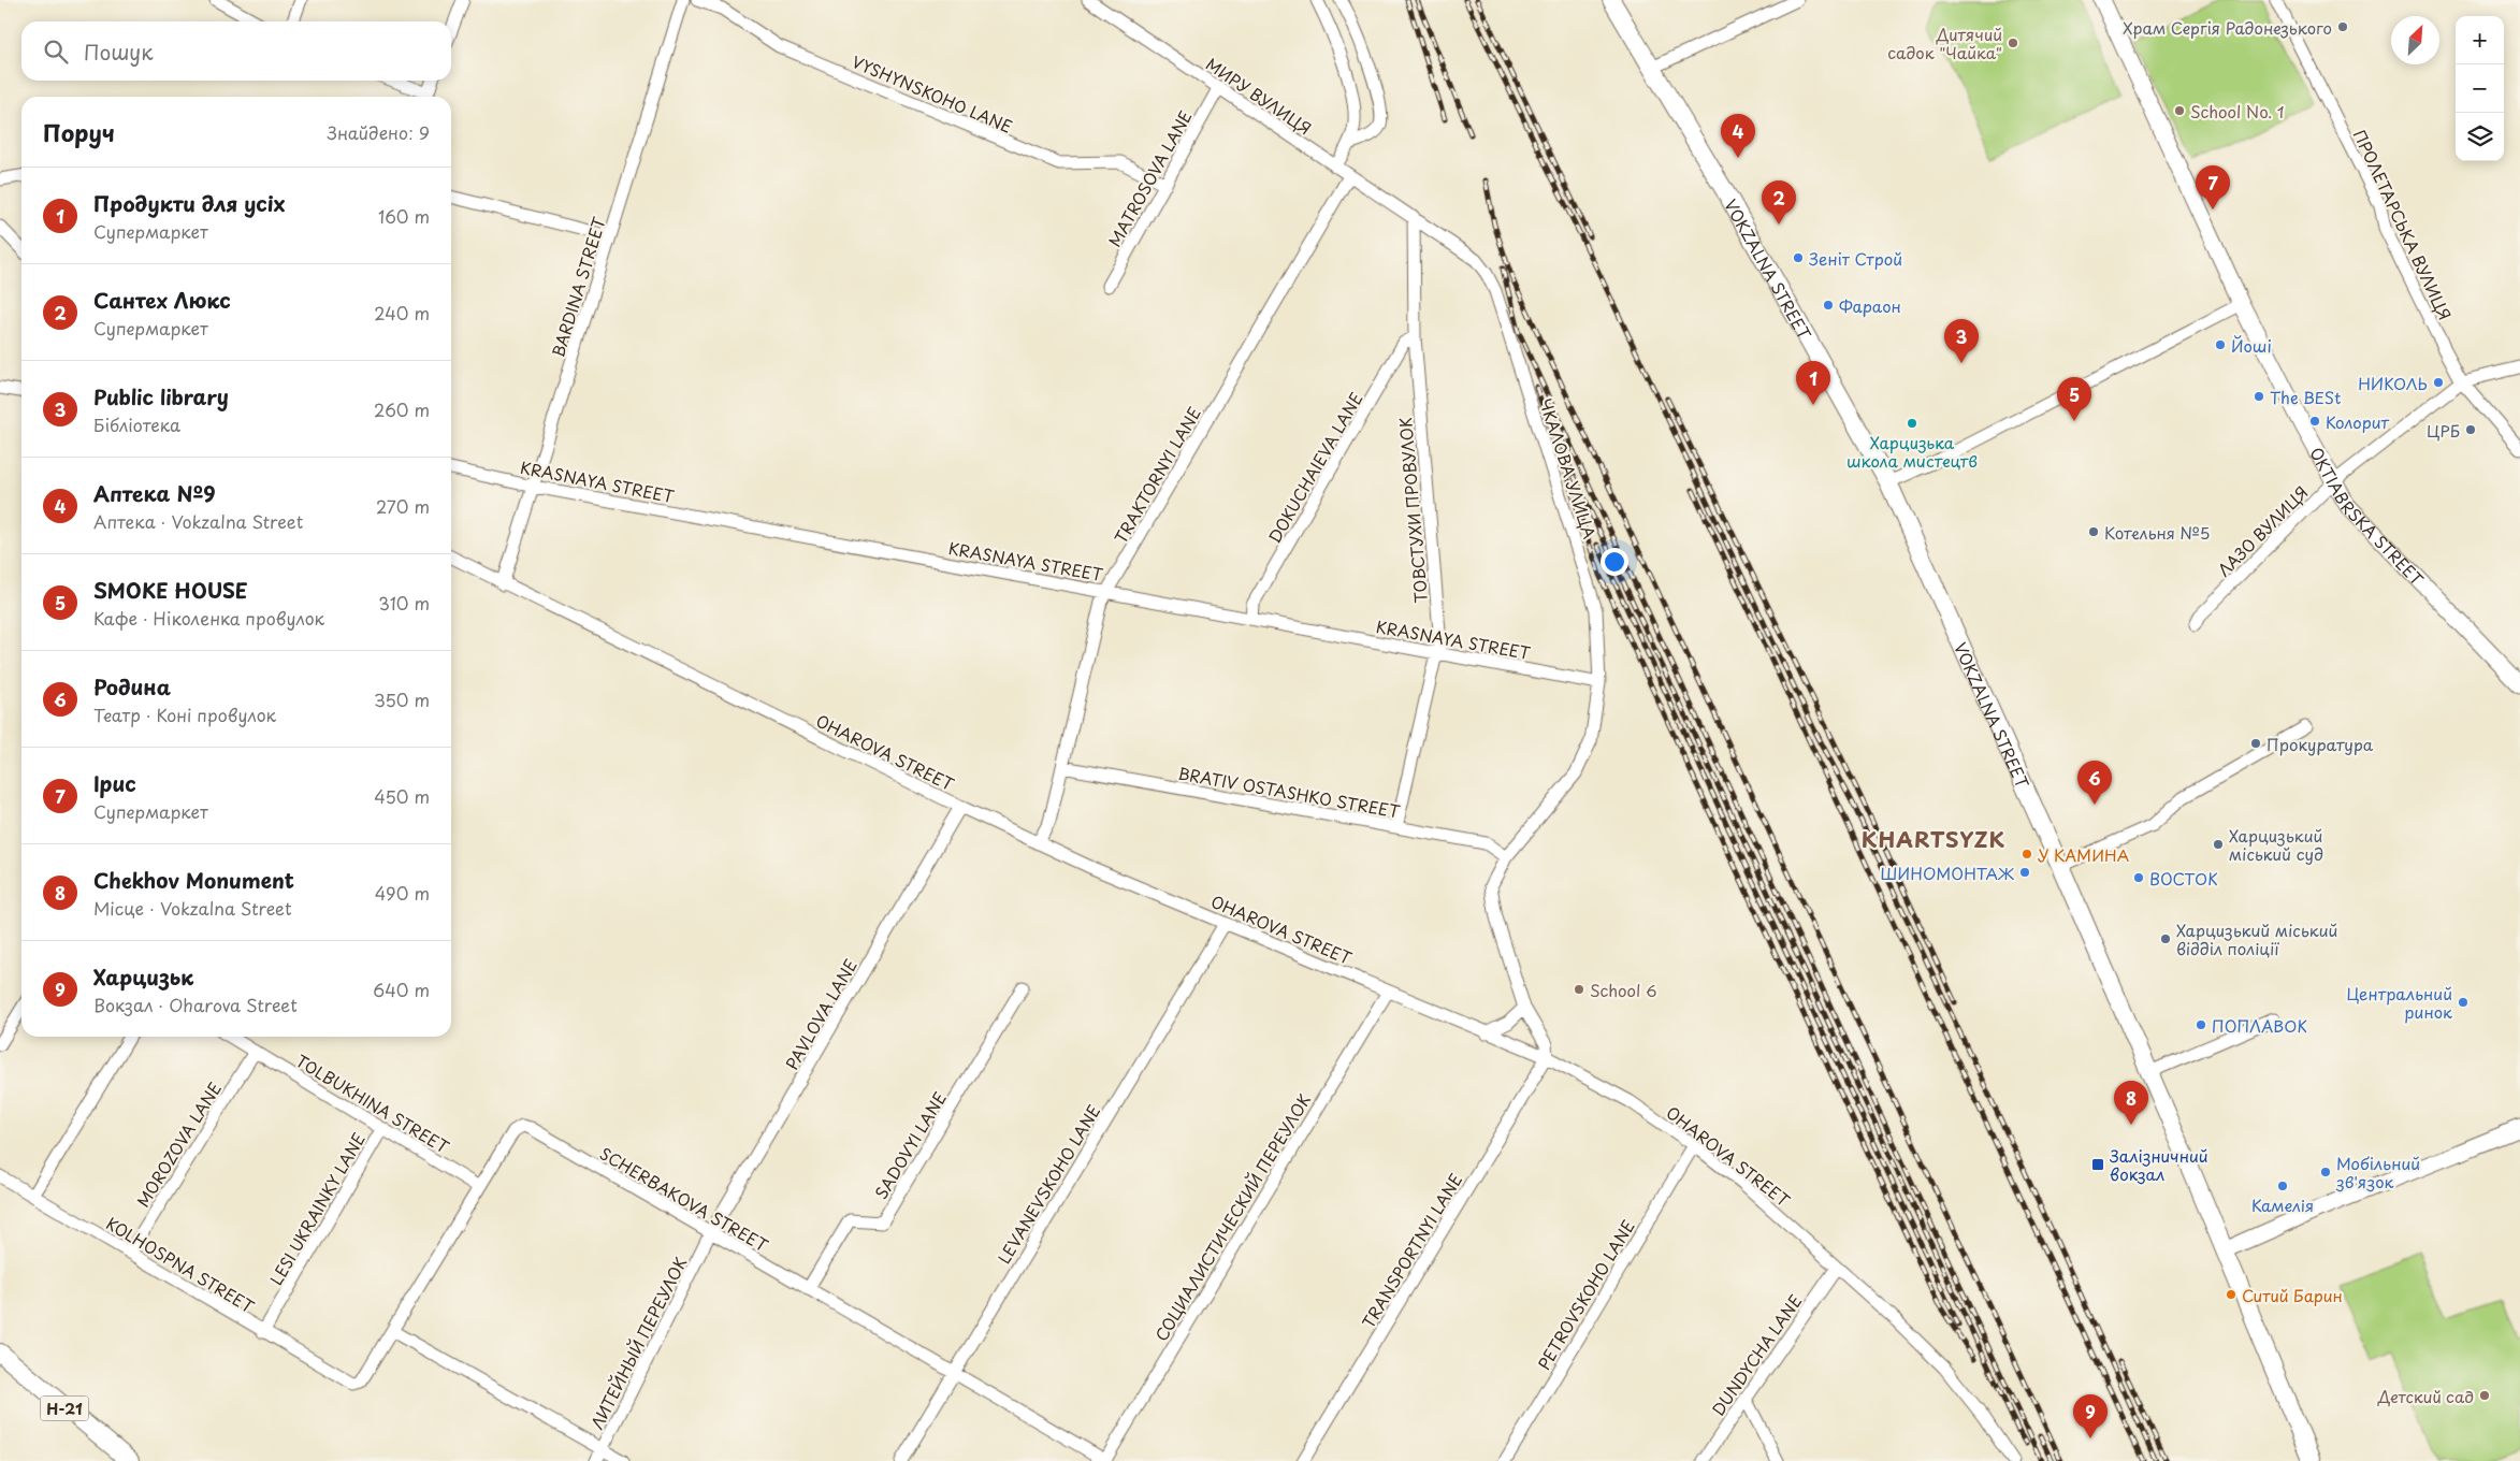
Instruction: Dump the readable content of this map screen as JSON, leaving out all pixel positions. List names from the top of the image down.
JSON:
{
  "streets": {
    "main road": ["VOKZALNA STREET", "OKTIABRSKA STREET", "Н-21"],
    "street": [
      "VYSHYNSKOHO LANE",
      "МИРУ ВУЛИЦЯ",
      "MATROSOVA LANE",
      "ПРОЛЕТАРСЬКА ВУЛИЦЯ",
      "BARDINA STREET",
      "DOKUCHAIEVA LANE",
      "ЧКАЛОВА УЛИЦА",
      "TRAKTORNYI LANE",
      "KRASNAYA STREET",
      "ТОВСТУХИ ПРОВУЛОК",
      "ЛАЗО ВУЛИЦЯ",
      "OHAROVA STREET",
      "BRATIV OSTASHKO STREET",
      "PAVLOVA LANE",
      "TOLBUKHINA STREET",
      "MOROZOVA LANE",
      "SADOVYI LANE",
      "LEVANEVSKOHO LANE",
      "SCHERBAKOVA STREET",
      "LESI UKRAINKY LANE",
      "СОЦИАЛИСТИЧЕСКИЙ ПЕРЕУЛОК",
      "TRANSPORTNYI LANE",
      "KOLHOSPNA STREET",
      "PETROVSKOHO LANE",
      "ЛИТЕЙНЫЙ ПЕРЕУЛОК",
      "DUNDYCHA LANE"
    ]
  },
  "crossings": [
    ["VYSHYNSKOHO LANE", "MATROSOVA LANE"],
    ["МИРУ ВУЛИЦЯ", "MATROSOVA LANE"],
    ["МИРУ ВУЛИЦЯ", "ЧКАЛОВА УЛИЦА"],
    ["МИРУ ВУЛИЦЯ", "TRAKTORNYI LANE"],
    ["МИРУ ВУЛИЦЯ", "ТОВСТУХИ ПРОВУЛОК"],
    ["ПРОЛЕТАРСЬКА ВУЛИЦЯ", "ЛАЗО ВУЛИЦЯ"],
    ["BARDINA STREET", "KRASNAYA STREET"],
    ["BARDINA STREET", "OHAROVA STREET"],
    ["DOKUCHAIEVA LANE", "KRASNAYA STREET"],
    ["DOKUCHAIEVA LANE", "ТОВСТУХИ ПРОВУЛОК"],
    ["ЧКАЛОВА УЛИЦА", "KRASNAYA STREET"],
    ["ЧКАЛОВА УЛИЦА", "ТОВСТУХИ ПРОВУЛОК"],
    ["ЧКАЛОВА УЛИЦА", "OHAROVA STREET"],
    ["ЧКАЛОВА УЛИЦА", "BRATIV OSTASHKO STREET"],
    ["ЧКАЛОВА УЛИЦА", "TRANSPORTNYI LANE"],
    ["TRAKTORNYI LANE", "KRASNAYA STREET"],
    ["TRAKTORNYI LANE", "OHAROVA STREET"],
    ["TRAKTORNYI LANE", "BRATIV OSTASHKO STREET"],
    ["KRASNAYA STREET", "ТОВСТУХИ ПРОВУЛОК"],
    ["ТОВСТУХИ ПРОВУЛОК", "BRATIV OSTASHKO STREET"],
    ["OKTIABRSKA STREET", "ЛАЗО ВУЛИЦЯ"],
    ["OHAROVA STREET", "PAVLOVA LANE"],
    ["OHAROVA STREET", "LEVANEVSKOHO LANE"],
    ["OHAROVA STREET", "СОЦИАЛИСТИЧЕСКИЙ ПЕРЕУЛОК"],
    ["OHAROVA STREET", "TRANSPORTNYI LANE"],
    ["OHAROVA STREET", "PETROVSKOHO LANE"],
    ["OHAROVA STREET", "DUNDYCHA LANE"],
    ["PAVLOVA LANE", "SCHERBAKOVA STREET"],
    ["PAVLOVA LANE", "ЛИТЕЙНЫЙ ПЕРЕУЛОК"],
    ["TOLBUKHINA STREET", "MOROZOVA LANE"],
    ["TOLBUKHINA STREET", "SCHERBAKOVA STREET"],
    ["TOLBUKHINA STREET", "LESI UKRAINKY LANE"],
    ["MOROZOVA LANE", "KOLHOSPNA STREET"],
    ["SADOVYI LANE", "SCHERBAKOVA STREET"],
    ["LEVANEVSKOHO LANE", "SCHERBAKOVA STREET"],
    ["SCHERBAKOVA STREET", "СОЦИАЛИСТИЧЕСКИЙ ПЕРЕУЛОК"],
    ["SCHERBAKOVA STREET", "KOLHOSPNA STREET"],
    ["SCHERBAKOVA STREET", "ЛИТЕЙНЫЙ ПЕРЕУЛОК"],
    ["LESI UKRAINKY LANE", "KOLHOSPNA STREET"]
  ],
  "districts": ["KHARTSYZK"],
  "places": {
    "other": [
      "Храм Сергія Радонезького",
      "Дитячий садок \"Чайка\"",
      "School No. 1",
      "Зеніт Строй",
      "Фараон",
      "Йоші",
      "НИКОЛЬ",
      "The BESt",
      "Колорит",
      "Харцизька школа мистецтв",
      "ЦРБ",
      "Котельня №5",
      "Прокуратура",
      "Харцизький міський суд",
      "У КАМИНА",
      "ШИНОМОНТАЖ",
      "ВОСТОК",
      "Харцизький міський відділ поліції",
      "School 6",
      "Центральний ринок",
      "ПОПЛАВОК",
      "Мобільний зв'язок",
      "Камелія",
      "Ситий Барин",
      "Детский сад"
    ],
    "transit": ["Залізничний вокзал"]
  },
  "north": "top right",
  "page": {
    "map_buttons": ["+", "−"],
    "search": "Пошук",
    "heading": ["Поруч", "Знайдено: 9"],
    "pins": [
      "4",
      "7",
      "2",
      "3",
      "1",
      "5",
      "6",
      "8",
      "9"
    ],
    "list": [
      {
        "mark": "1",
        "name": "Продукти для усіх",
        "note": "Супермаркет",
        "value": "160 m"
      },
      {
        "mark": "2",
        "name": "Сантех Люкс",
        "note": "Супермаркет",
        "value": "240 m"
      },
      {
        "mark": "3",
        "name": "Public library",
        "note": "Бібліотека",
        "value": "260 m"
      },
      {
        "mark": "4",
        "name": "Аптека №9",
        "note": "Аптека · Vokzalna Street",
        "value": "270 m"
      },
      {
        "mark": "5",
        "name": "SMOKE HOUSE",
        "note": "Кафе · Ніколенка провулок",
        "value": "310 m"
      },
      {
        "mark": "6",
        "name": "Родина",
        "note": "Театр · Коні провулок",
        "value": "350 m"
      },
      {
        "mark": "7",
        "name": "Ірис",
        "note": "Супермаркет",
        "value": "450 m"
      },
      {
        "mark": "8",
        "name": "Chekhov Monument",
        "note": "Місце · Vokzalna Street",
        "value": "490 m"
      },
      {
        "mark": "9",
        "name": "Харцизьк",
        "note": "Вокзал · Oharova Street",
        "value": "640 m"
      }
    ]
  }
}
